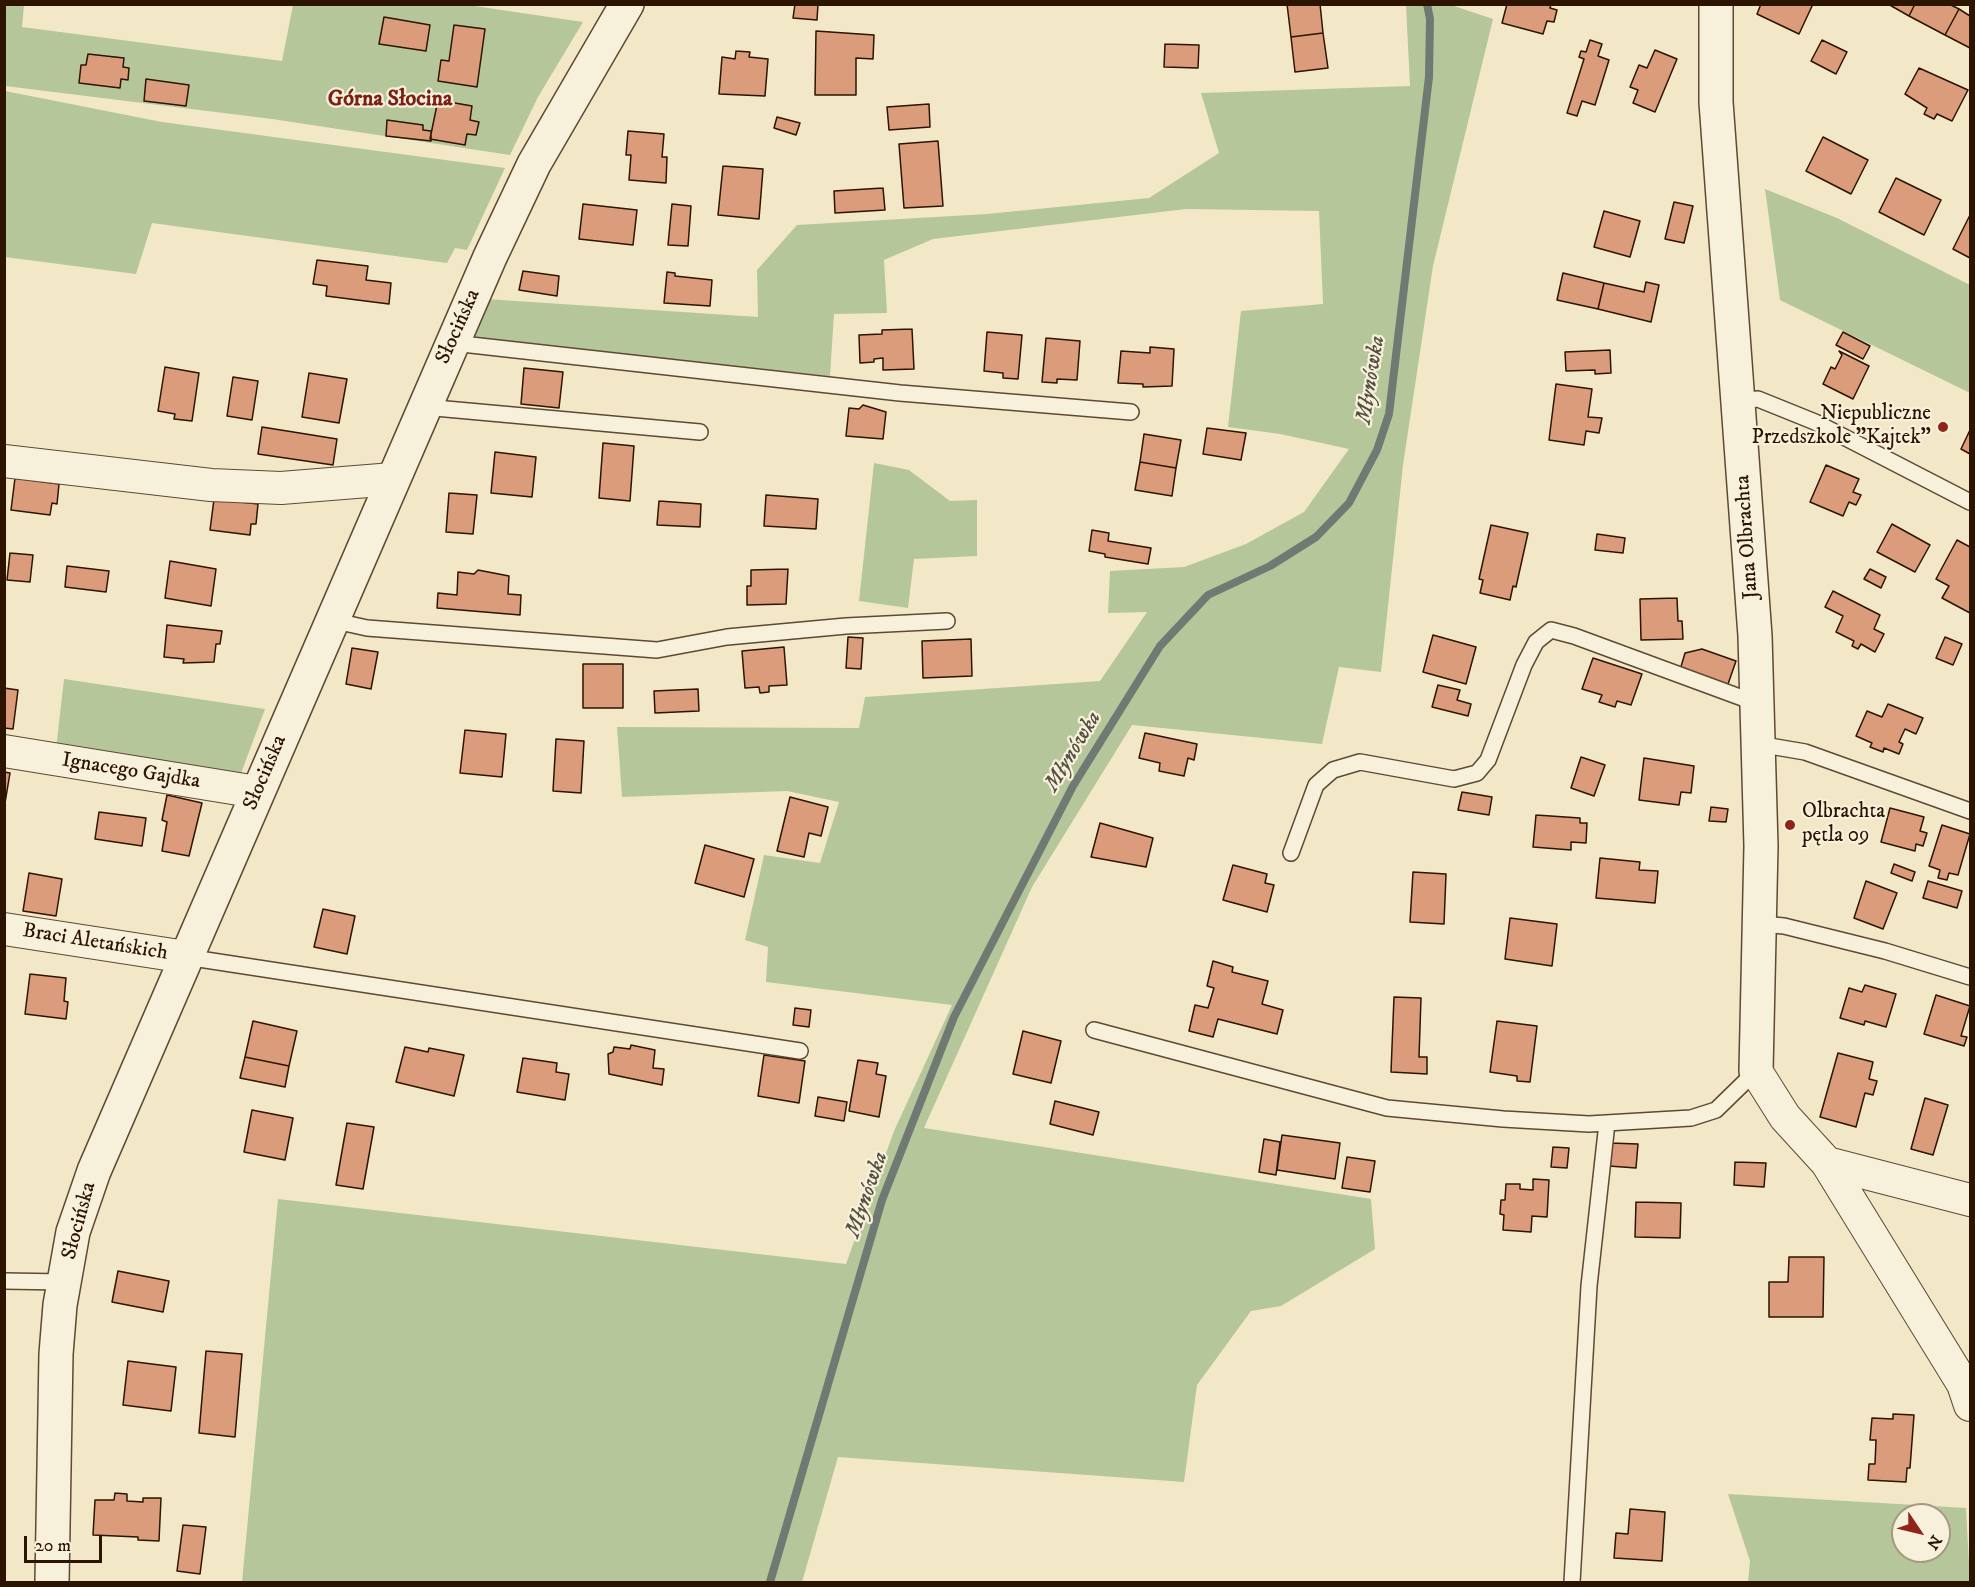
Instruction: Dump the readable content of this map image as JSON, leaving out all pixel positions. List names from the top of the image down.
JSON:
{
  "streets": {
    "street": [
      "Słocińska",
      "Jana Olbrachta",
      "Ignacego Gajdka",
      "Braci Aletańskich"
    ]
  },
  "crossings": [
    ["Słocińska", "Ignacego Gajdka"],
    ["Słocińska", "Braci Aletańskich"]
  ],
  "districts": ["Górna Słocina"],
  "water": ["Młynówka"],
  "places": ["Niepubliczne Przedszkole \"Kajtek\"", "Olbrachta pętla 09"],
  "scale_bar": "20 m",
  "north": "bottom right"
}
